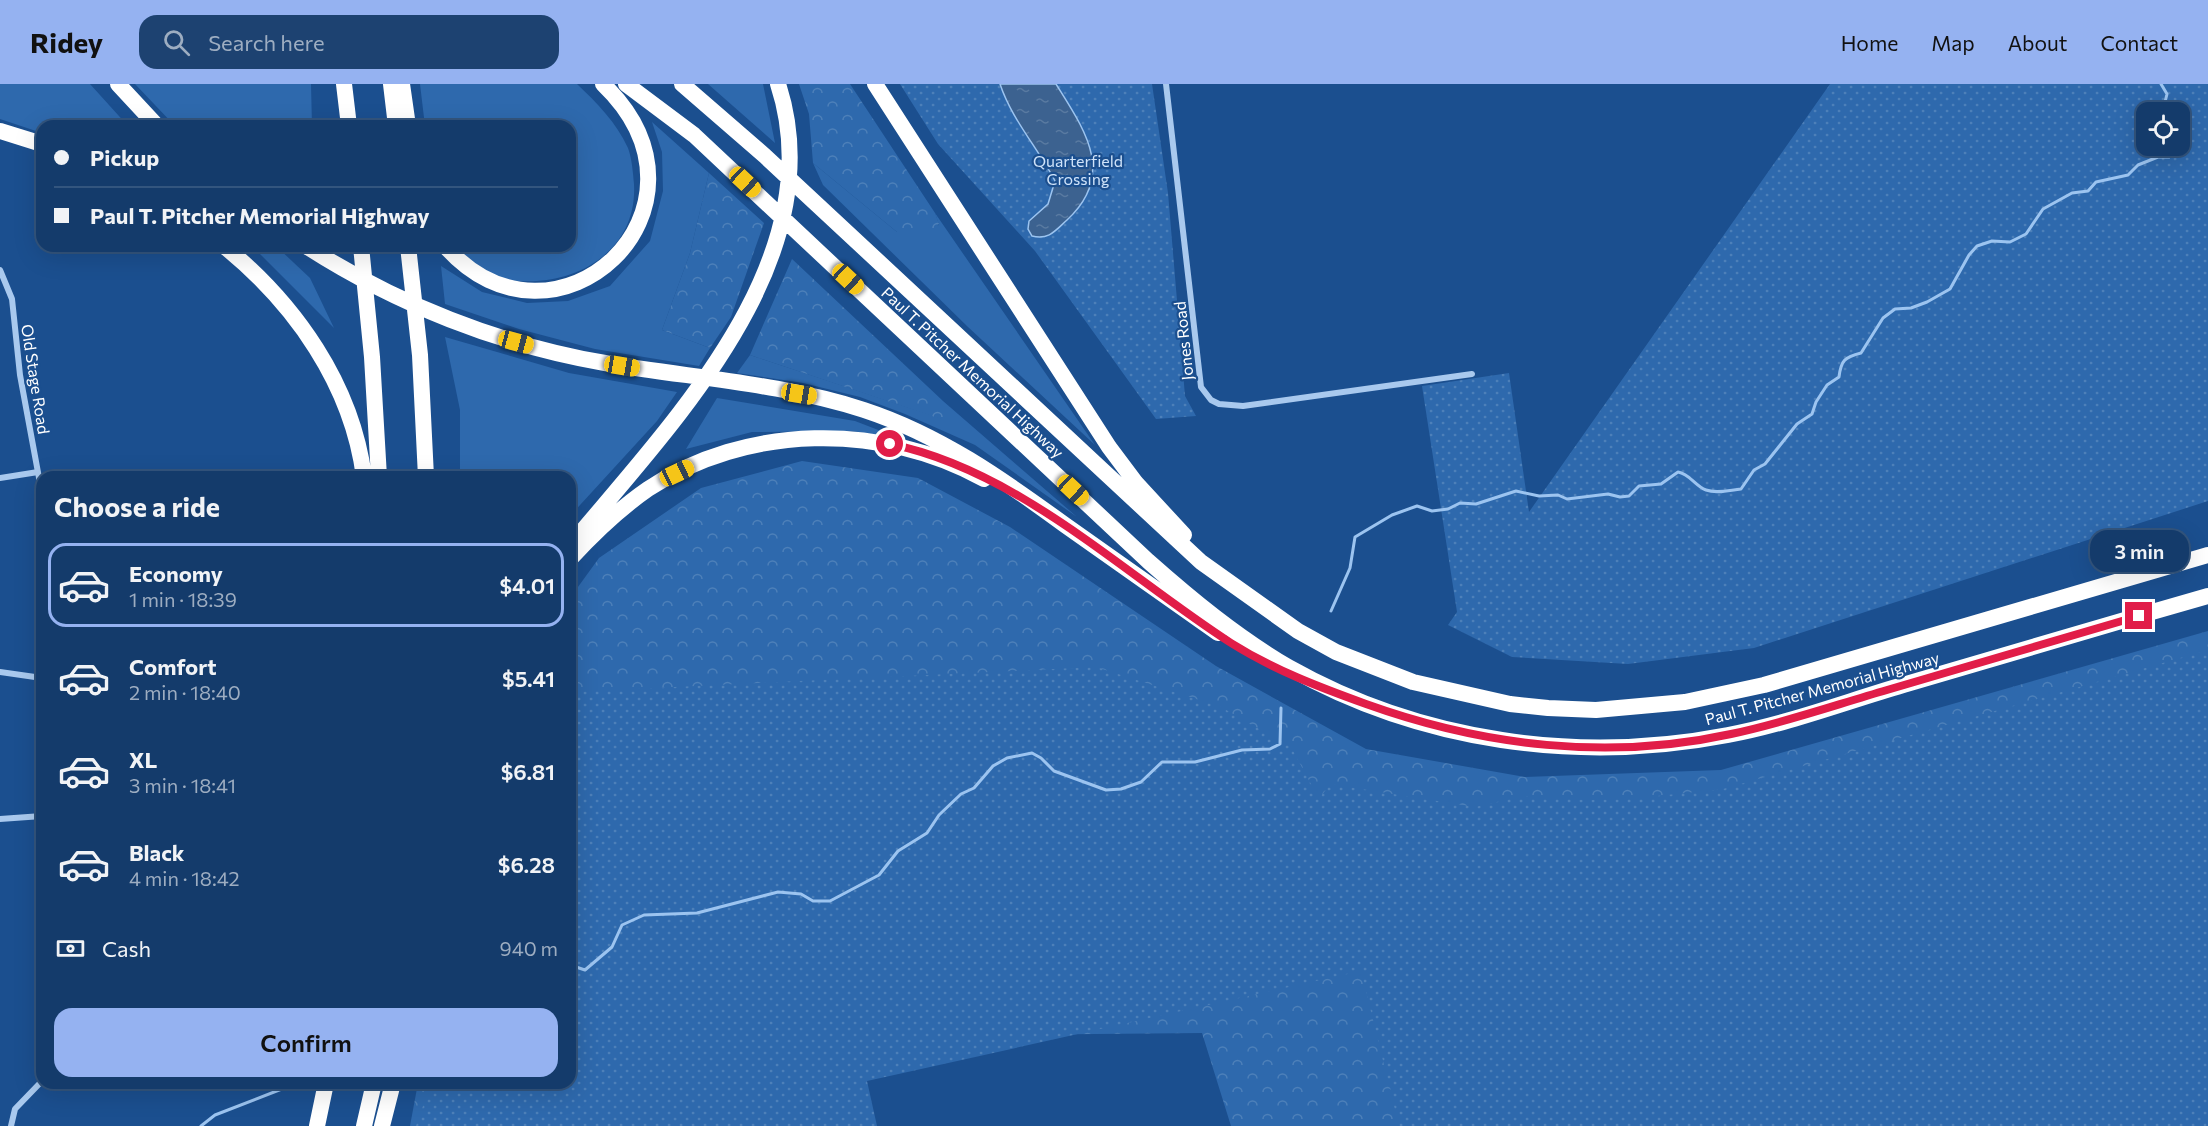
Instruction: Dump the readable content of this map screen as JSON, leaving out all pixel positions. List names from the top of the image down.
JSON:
{
  "streets": {
    "highway": ["Paul T. Pitcher Memorial Highway"],
    "street": ["Jones Road", "Old Stage Road"]
  },
  "parks": ["Quarterfield Crossing"],
  "page": {
    "header": "Ridey",
    "search": "Search here",
    "nav": [
      "Home",
      "Map",
      "About",
      "Contact"
    ],
    "banner": ["Pickup", "Paul T. Pitcher Memorial Highway"],
    "heading": "Choose a ride",
    "bubble": "3 min",
    "list": [
      {
        "name": "Economy",
        "note": "1 min · 18:39",
        "value": "$4.01"
      },
      {
        "name": "Comfort",
        "note": "2 min · 18:40",
        "value": "$5.41"
      },
      {
        "name": "XL",
        "note": "3 min · 18:41",
        "value": "$6.81"
      },
      {
        "name": "Black",
        "note": "4 min · 18:42",
        "value": "$6.28"
      }
    ],
    "pay": ["Cash", "940 m"],
    "buttons": "Confirm"
  }
}
